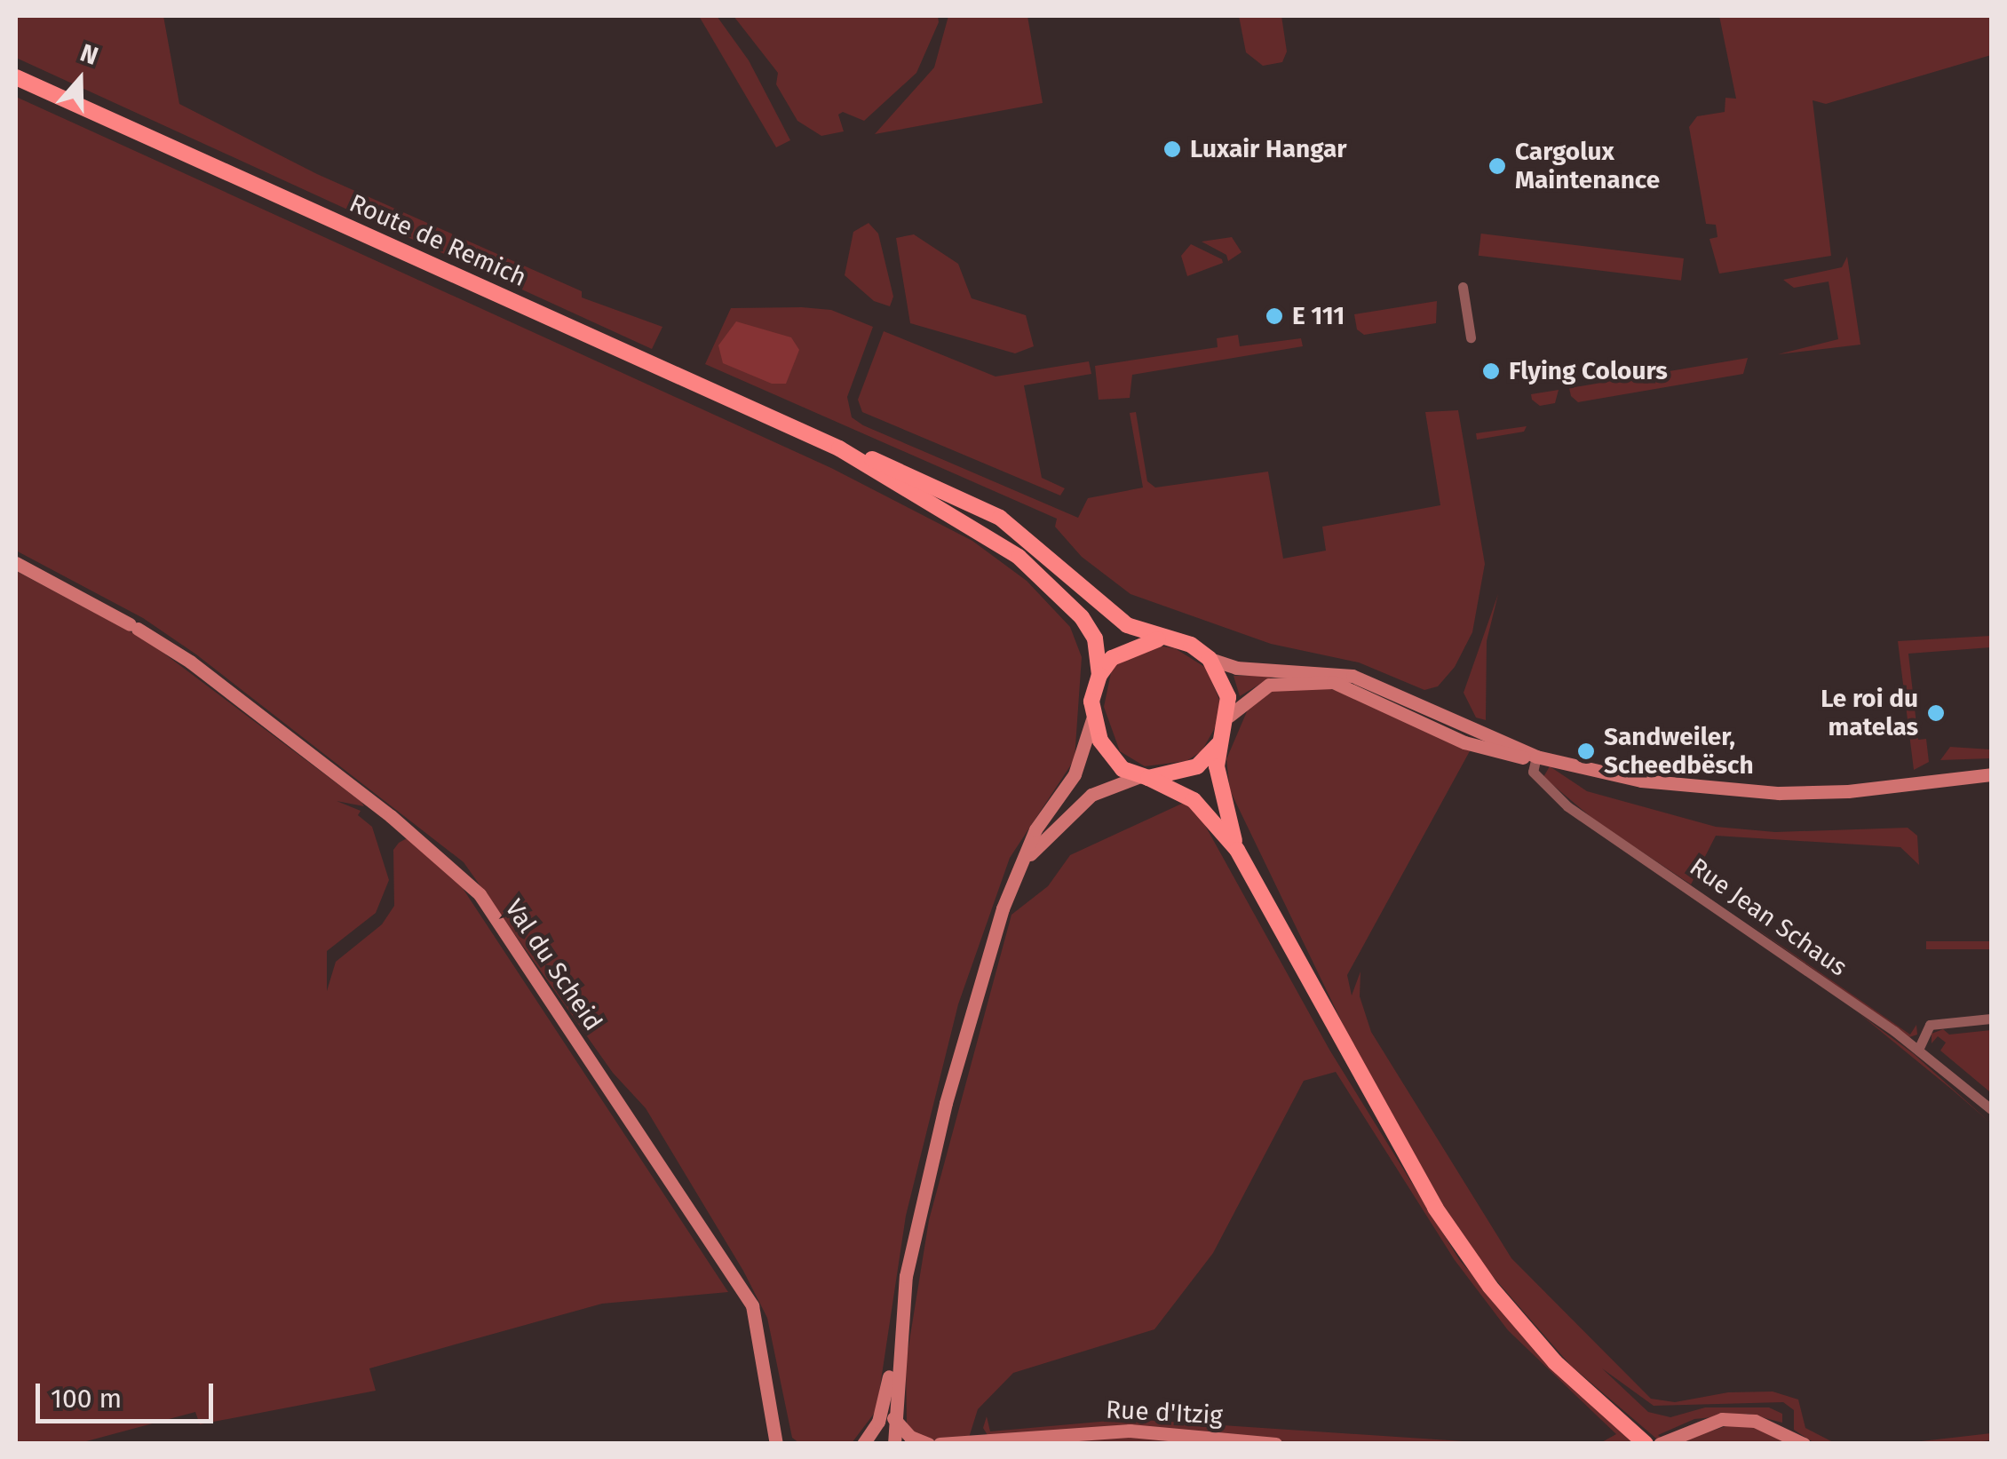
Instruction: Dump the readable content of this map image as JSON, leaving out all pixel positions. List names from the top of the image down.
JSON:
{
  "streets": {
    "main road": ["Route de Remich", "Val du Scheid", "Rue d'Itzig"],
    "street": ["Rue Jean Schaus"]
  },
  "places": [
    "Luxair Hangar",
    "Cargolux Maintenance",
    "E 111",
    "Flying Colours",
    "Le roi du matelas",
    "Sandweiler, Scheedbësch"
  ],
  "scale_bar": "100 m",
  "north": "top"
}
